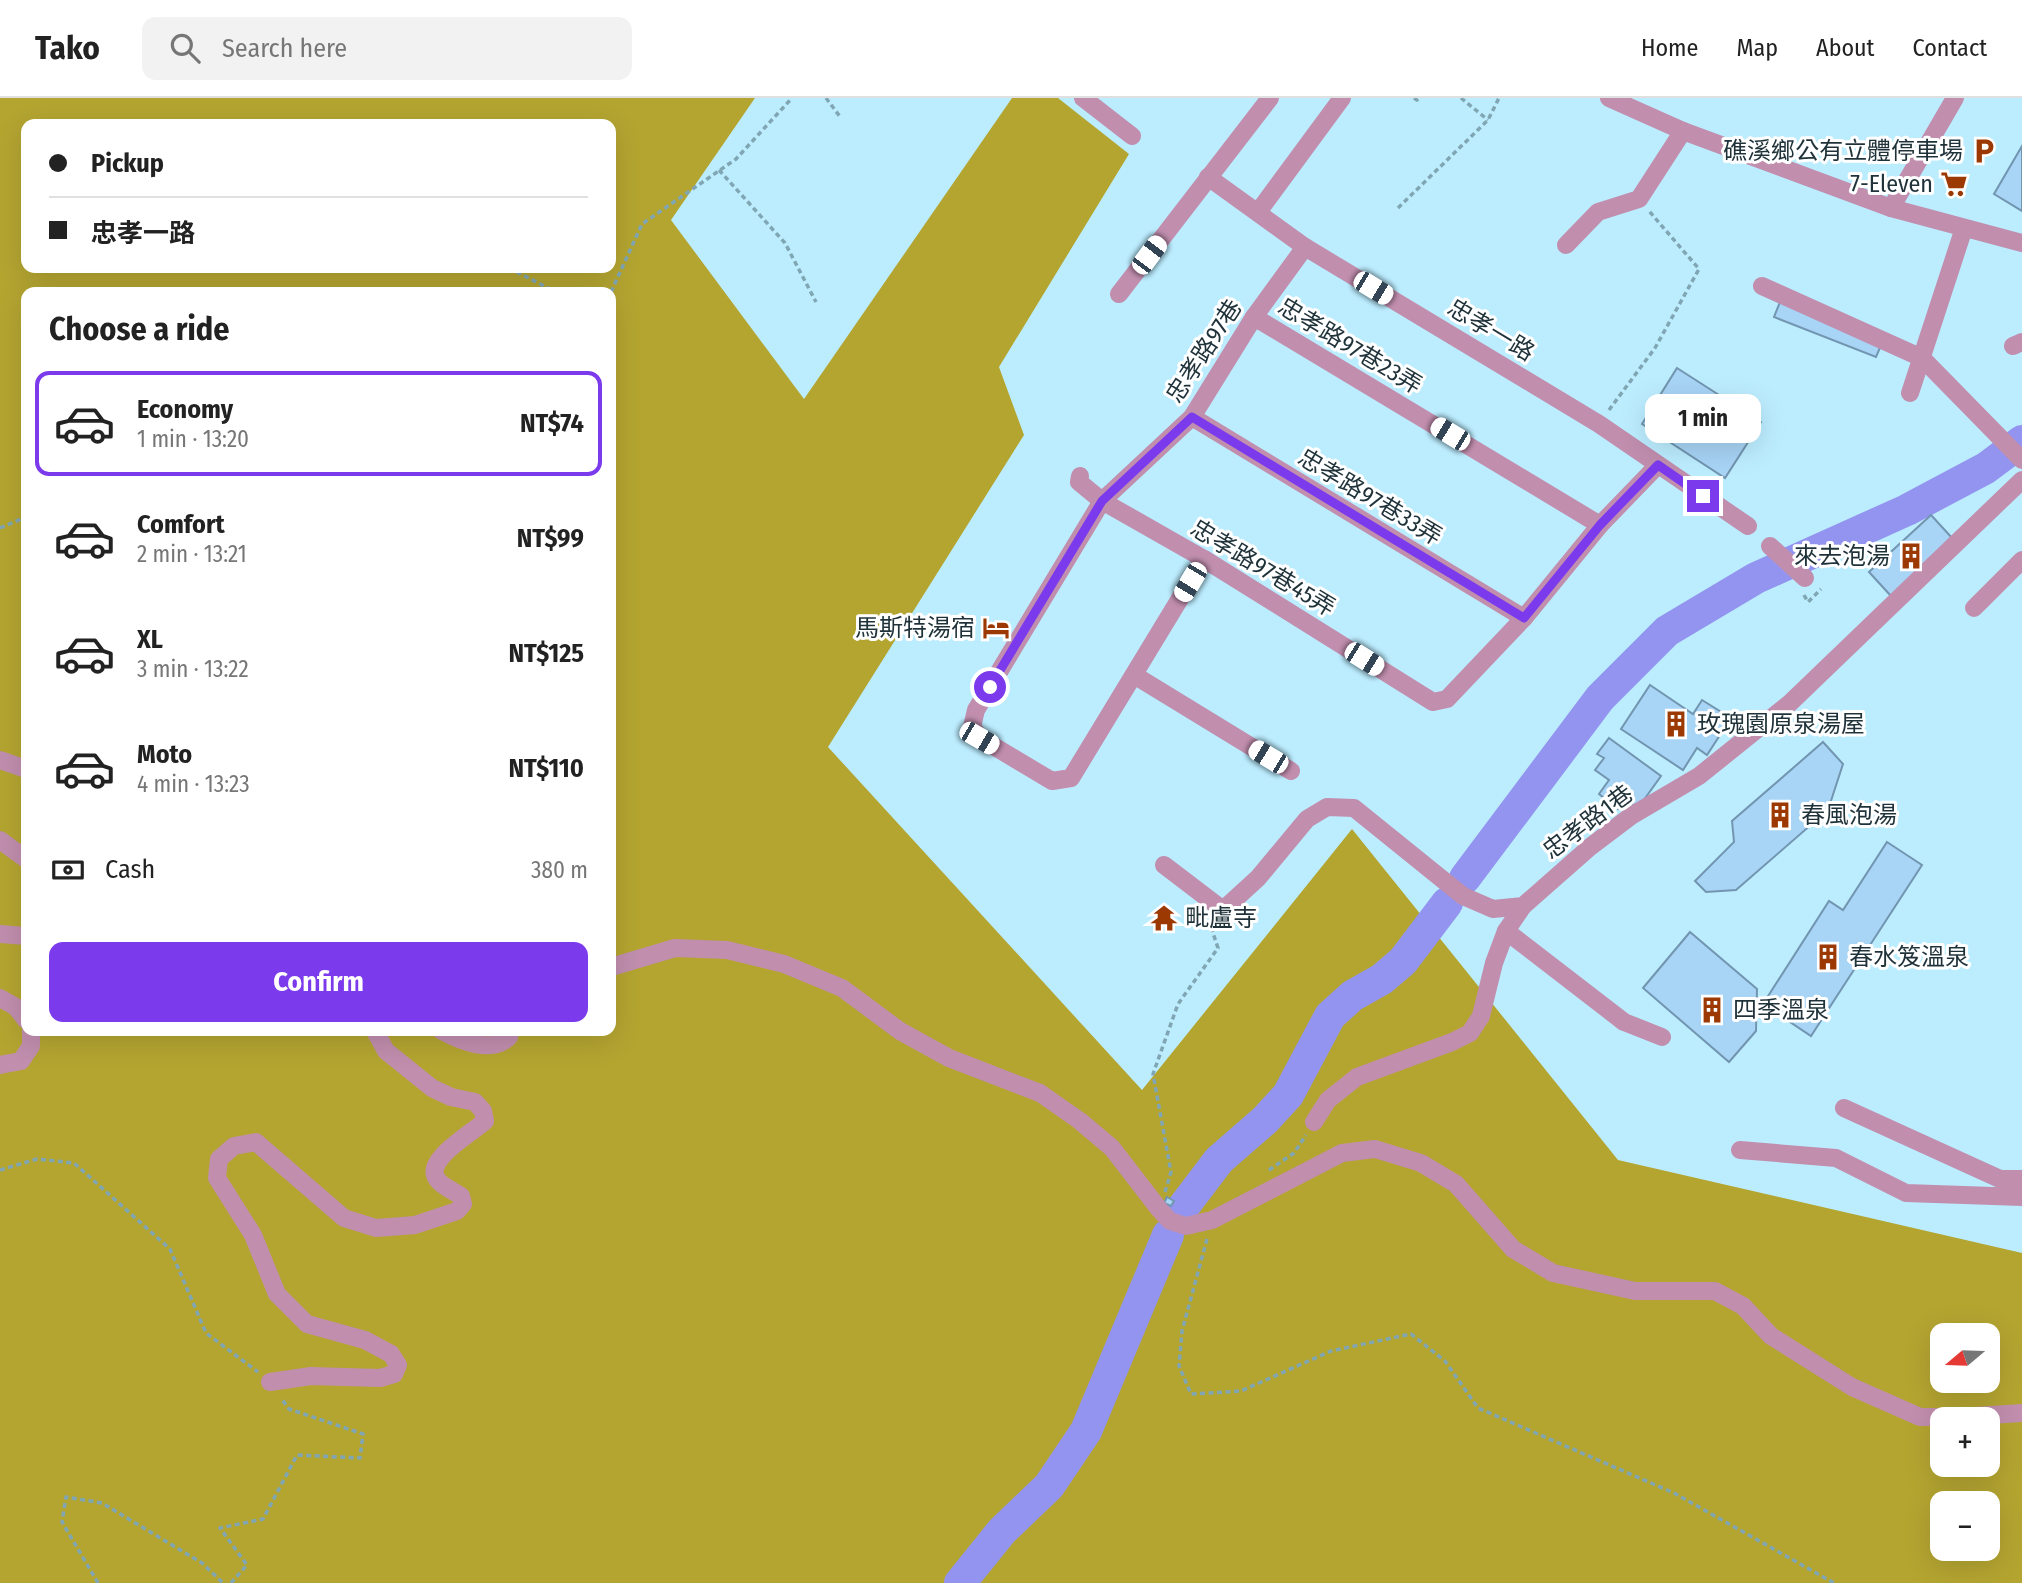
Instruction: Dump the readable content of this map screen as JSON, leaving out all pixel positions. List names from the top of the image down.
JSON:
{
  "streets": {
    "street": [
      "忠孝一路",
      "忠孝路97巷23弄",
      "忠孝路97巷",
      "忠孝路97巷33弄",
      "忠孝路97巷45弄",
      "忠孝路1巷"
    ]
  },
  "crossings": [
    ["忠孝一路", "忠孝路97巷"],
    ["忠孝路97巷23弄", "忠孝路97巷"],
    ["忠孝路97巷", "忠孝路97巷33弄"],
    ["忠孝路97巷", "忠孝路97巷45弄"],
    ["忠孝路97巷33弄", "忠孝路97巷45弄"]
  ],
  "places": {
    "parking": ["礁溪鄉公有立體停車場"],
    "supermarket": ["7-Eleven"],
    "building": [
      "來去泡湯",
      "玫瑰園原泉湯屋",
      "春風泡湯",
      "春水笈溫泉",
      "四季溫泉"
    ],
    "hotel": ["馬斯特湯宿"],
    "temple": ["毗盧寺"]
  },
  "north": "left",
  "page": {
    "header": "Tako",
    "search": "Search here",
    "nav": [
      "Home",
      "Map",
      "About",
      "Contact"
    ],
    "banner": ["Pickup", "忠孝一路"],
    "heading": "Choose a ride",
    "list": [
      {
        "name": "Economy",
        "note": "1 min · 13:20",
        "value": "NT$74"
      },
      {
        "name": "Comfort",
        "note": "2 min · 13:21",
        "value": "NT$99"
      },
      {
        "name": "XL",
        "note": "3 min · 13:22",
        "value": "NT$125"
      },
      {
        "name": "Moto",
        "note": "4 min · 13:23",
        "value": "NT$110"
      }
    ],
    "bubble": "1 min",
    "pay": ["Cash", "380 m"],
    "buttons": "Confirm",
    "map_buttons": ["+", "−"]
  }
}
